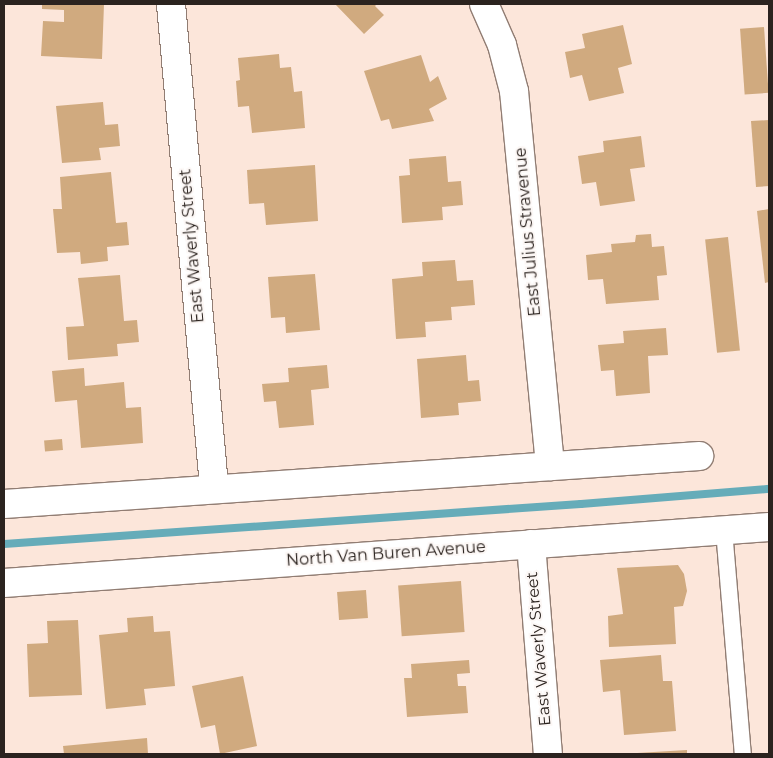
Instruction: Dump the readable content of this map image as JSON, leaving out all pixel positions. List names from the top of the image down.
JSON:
{
  "streets": {
    "street": ["East Julius Stravenue", "East Waverly Street", "North Van Buren Avenue"]
  },
  "crossings": [
    ["East Waverly Street", "North Van Buren Avenue"]
  ]
}
